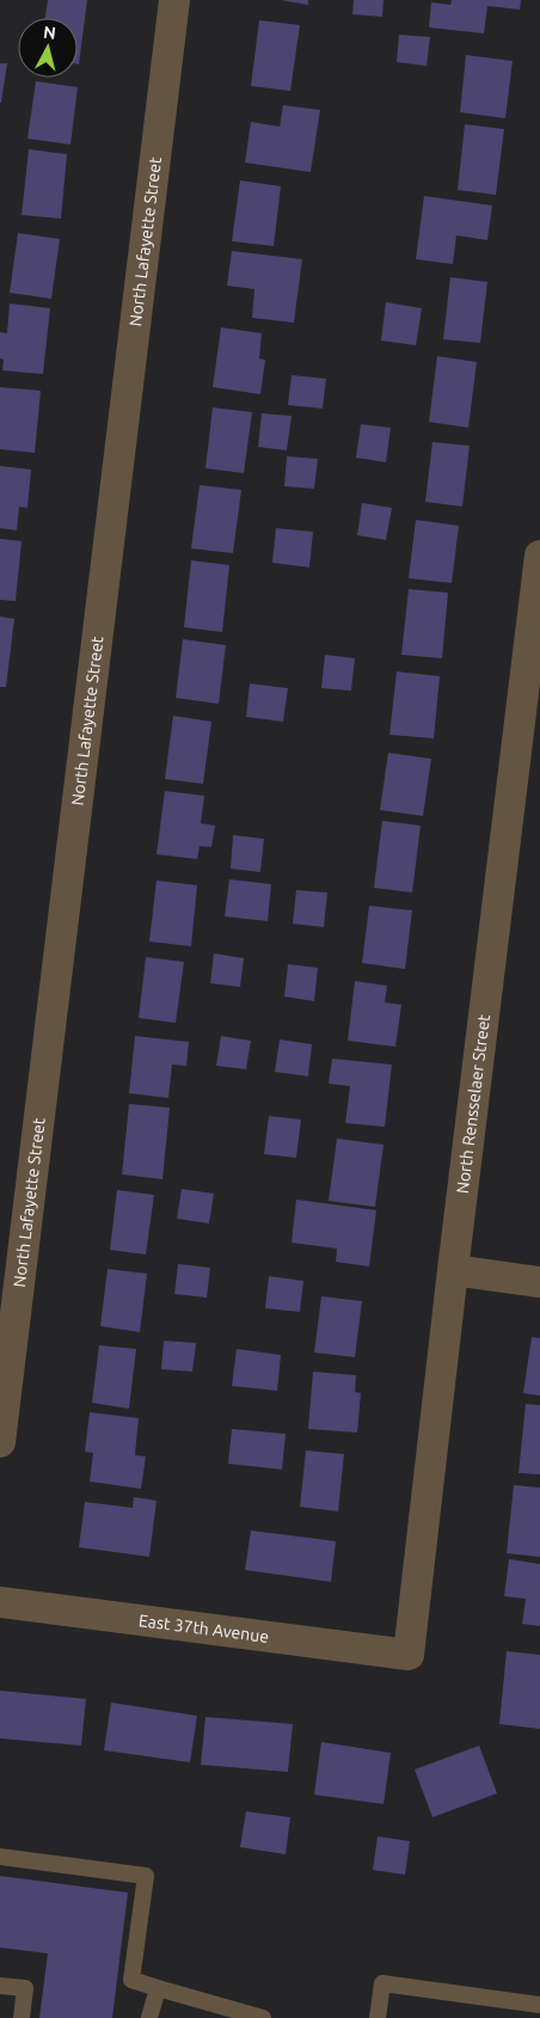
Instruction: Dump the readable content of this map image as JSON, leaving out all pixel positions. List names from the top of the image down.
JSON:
{
  "streets": {
    "street": ["North Lafayette Street", "North Rensselaer Street", "East 37th Avenue"]
  },
  "crossings": [
    ["North Rensselaer Street", "East 37th Avenue"]
  ],
  "north": "top"
}
